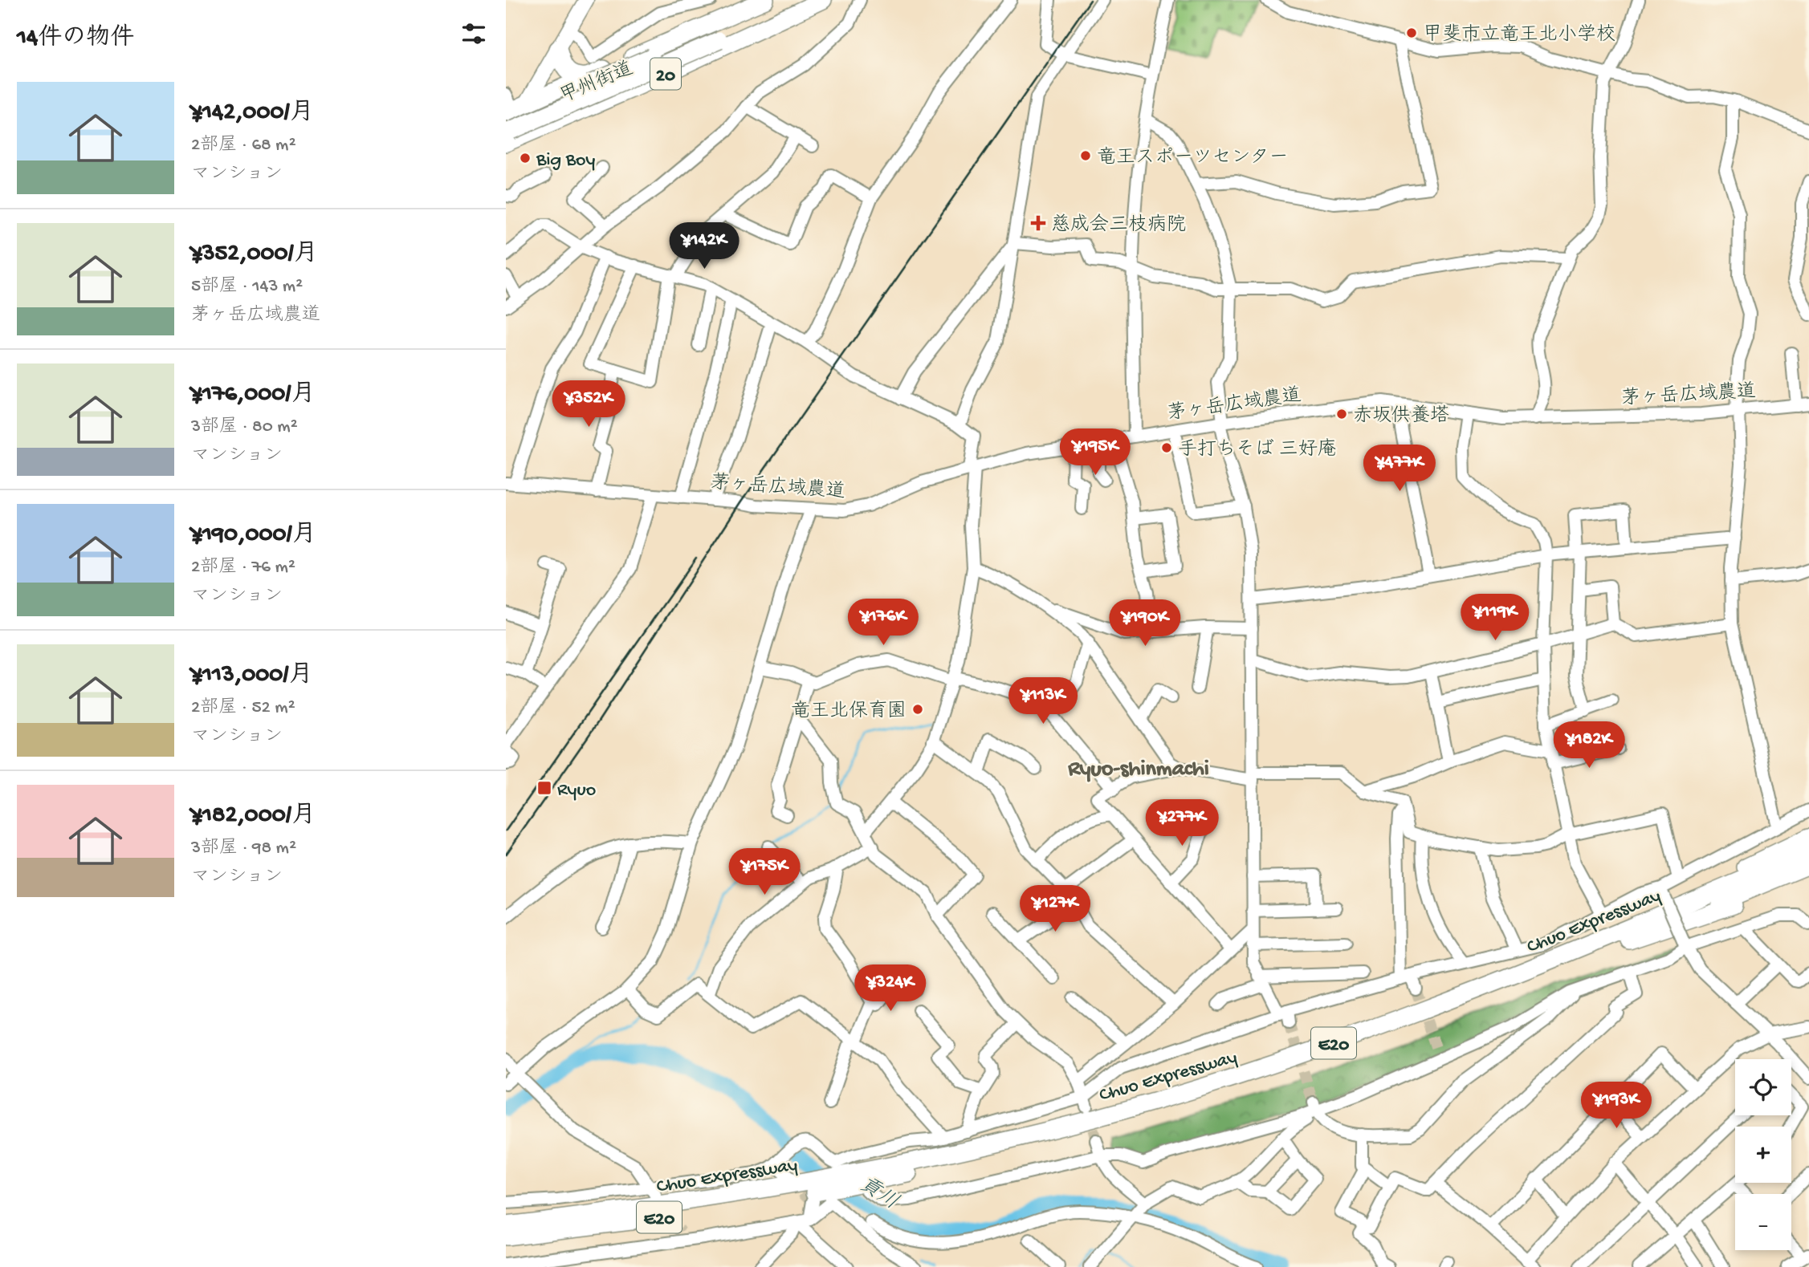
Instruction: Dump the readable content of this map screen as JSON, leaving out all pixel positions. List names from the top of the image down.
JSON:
{
  "streets": {
    "highway": [
      "20",
      "甲州街道",
      "Chuo Expressway",
      "E20"
    ],
    "street": ["茅ヶ岳広域農道"]
  },
  "districts": ["Ryuo-shinmachi"],
  "water": ["貢川"],
  "places": {
    "other": [
      "甲斐市立竜王北小学校",
      "竜王スポーツセンター",
      "Big Boy",
      "赤坂供養塔",
      "手打ちそば 三好庵",
      "竜王北保育園"
    ],
    "health": ["慈成会三枝病院"],
    "transit": ["Ryuo"]
  },
  "page": {
    "heading": "14件の物件",
    "list": [
      {
        "name": "¥142,000/月",
        "note": "2部屋 · 68 m² · マンション"
      },
      {
        "name": "¥352,000/月",
        "note": "5部屋 · 143 m² · 茅ヶ岳広域農道"
      },
      {
        "name": "¥176,000/月",
        "note": "3部屋 · 80 m² · マンション"
      },
      {
        "name": "¥190,000/月",
        "note": "2部屋 · 76 m² · マンション"
      },
      {
        "name": "¥113,000/月",
        "note": "2部屋 · 52 m² · マンション"
      },
      {
        "name": "¥182,000/月",
        "note": "3部屋 · 98 m² · マンション"
      }
    ],
    "price": [
      "¥142K",
      "¥352K",
      "¥195K",
      "¥477K",
      "¥119K",
      "¥176K",
      "¥190K",
      "¥113K",
      "¥182K",
      "¥277K",
      "¥175K",
      "¥127K",
      "¥324K",
      "¥193K"
    ],
    "map_buttons": ["+", "−"]
  }
}
